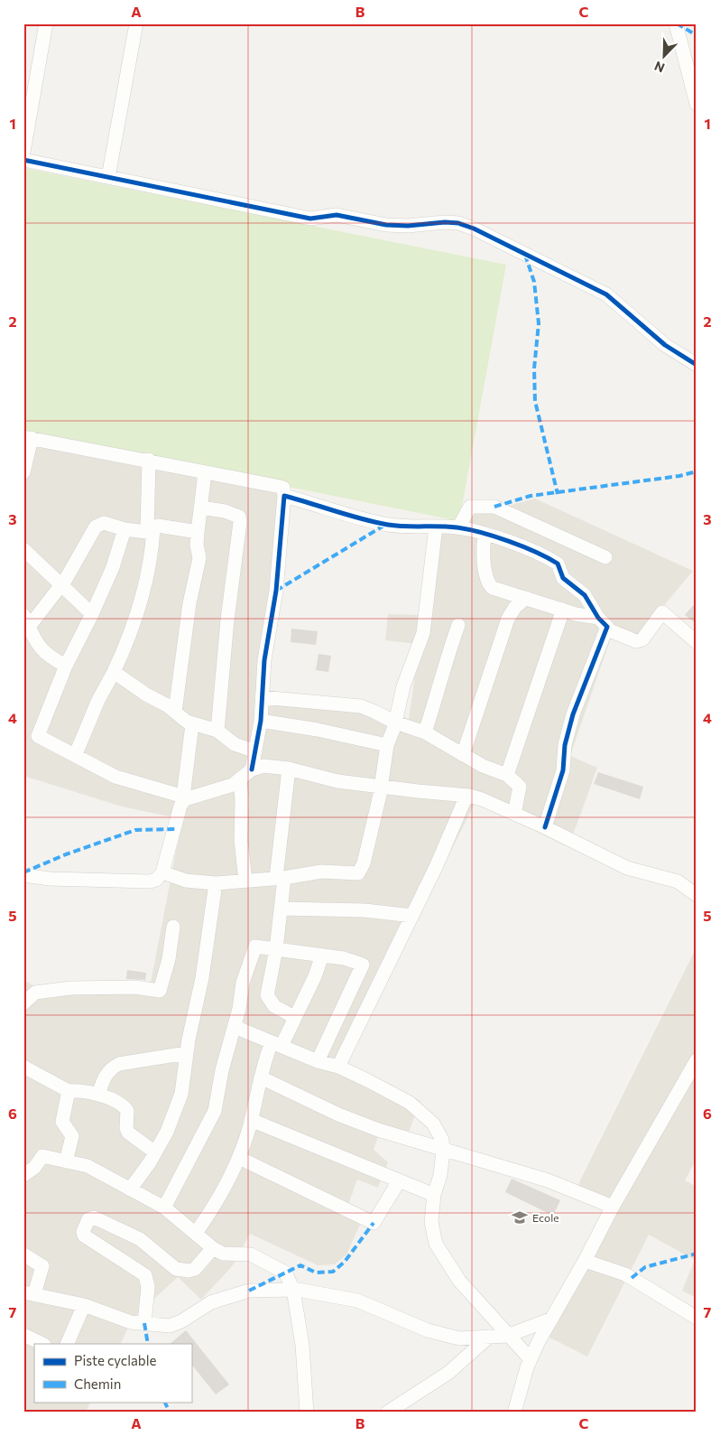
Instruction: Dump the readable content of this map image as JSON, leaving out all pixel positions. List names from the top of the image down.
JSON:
{
  "places": {
    "school or university": ["Ecole"]
  },
  "legend": ["Piste cyclable", "Chemin"],
  "north": "bottom left",
  "grid": {
    "columns": ["A", "B", "C"],
    "rows": [
      "1",
      "2",
      "3",
      "4",
      "5",
      "6",
      "7"
    ]
  }
}
